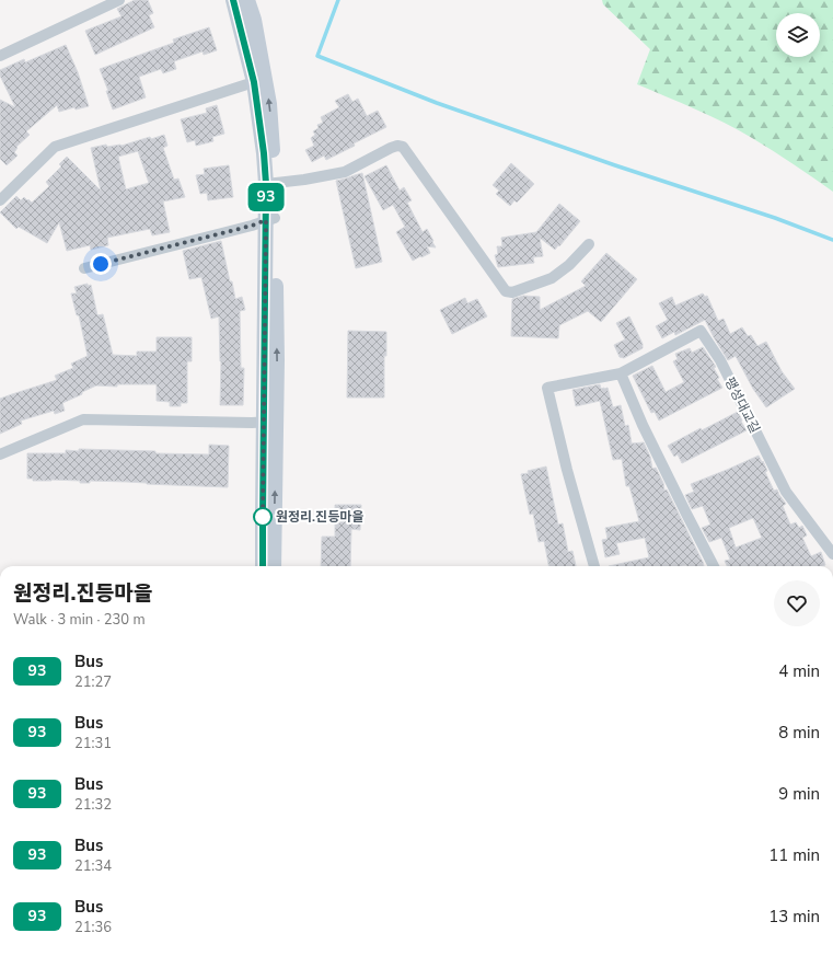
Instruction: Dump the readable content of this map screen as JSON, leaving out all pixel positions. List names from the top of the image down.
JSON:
{
  "streets": {
    "street": ["팽성대교길"]
  },
  "places": ["원정리.진등마을"],
  "lines": ["bus line 93"],
  "page": {
    "on_map": "93",
    "heading": ["원정리.진등마을", "Walk · 3 min · 230 m"],
    "list": [
      {
        "mark": "93",
        "name": "Bus",
        "note": "21:27",
        "value": "4 min"
      },
      {
        "mark": "93",
        "name": "Bus",
        "note": "21:31",
        "value": "8 min"
      },
      {
        "mark": "93",
        "name": "Bus",
        "note": "21:32",
        "value": "9 min"
      },
      {
        "mark": "93",
        "name": "Bus",
        "note": "21:34",
        "value": "11 min"
      },
      {
        "mark": "93",
        "name": "Bus",
        "note": "21:36",
        "value": "13 min"
      }
    ]
  }
}
